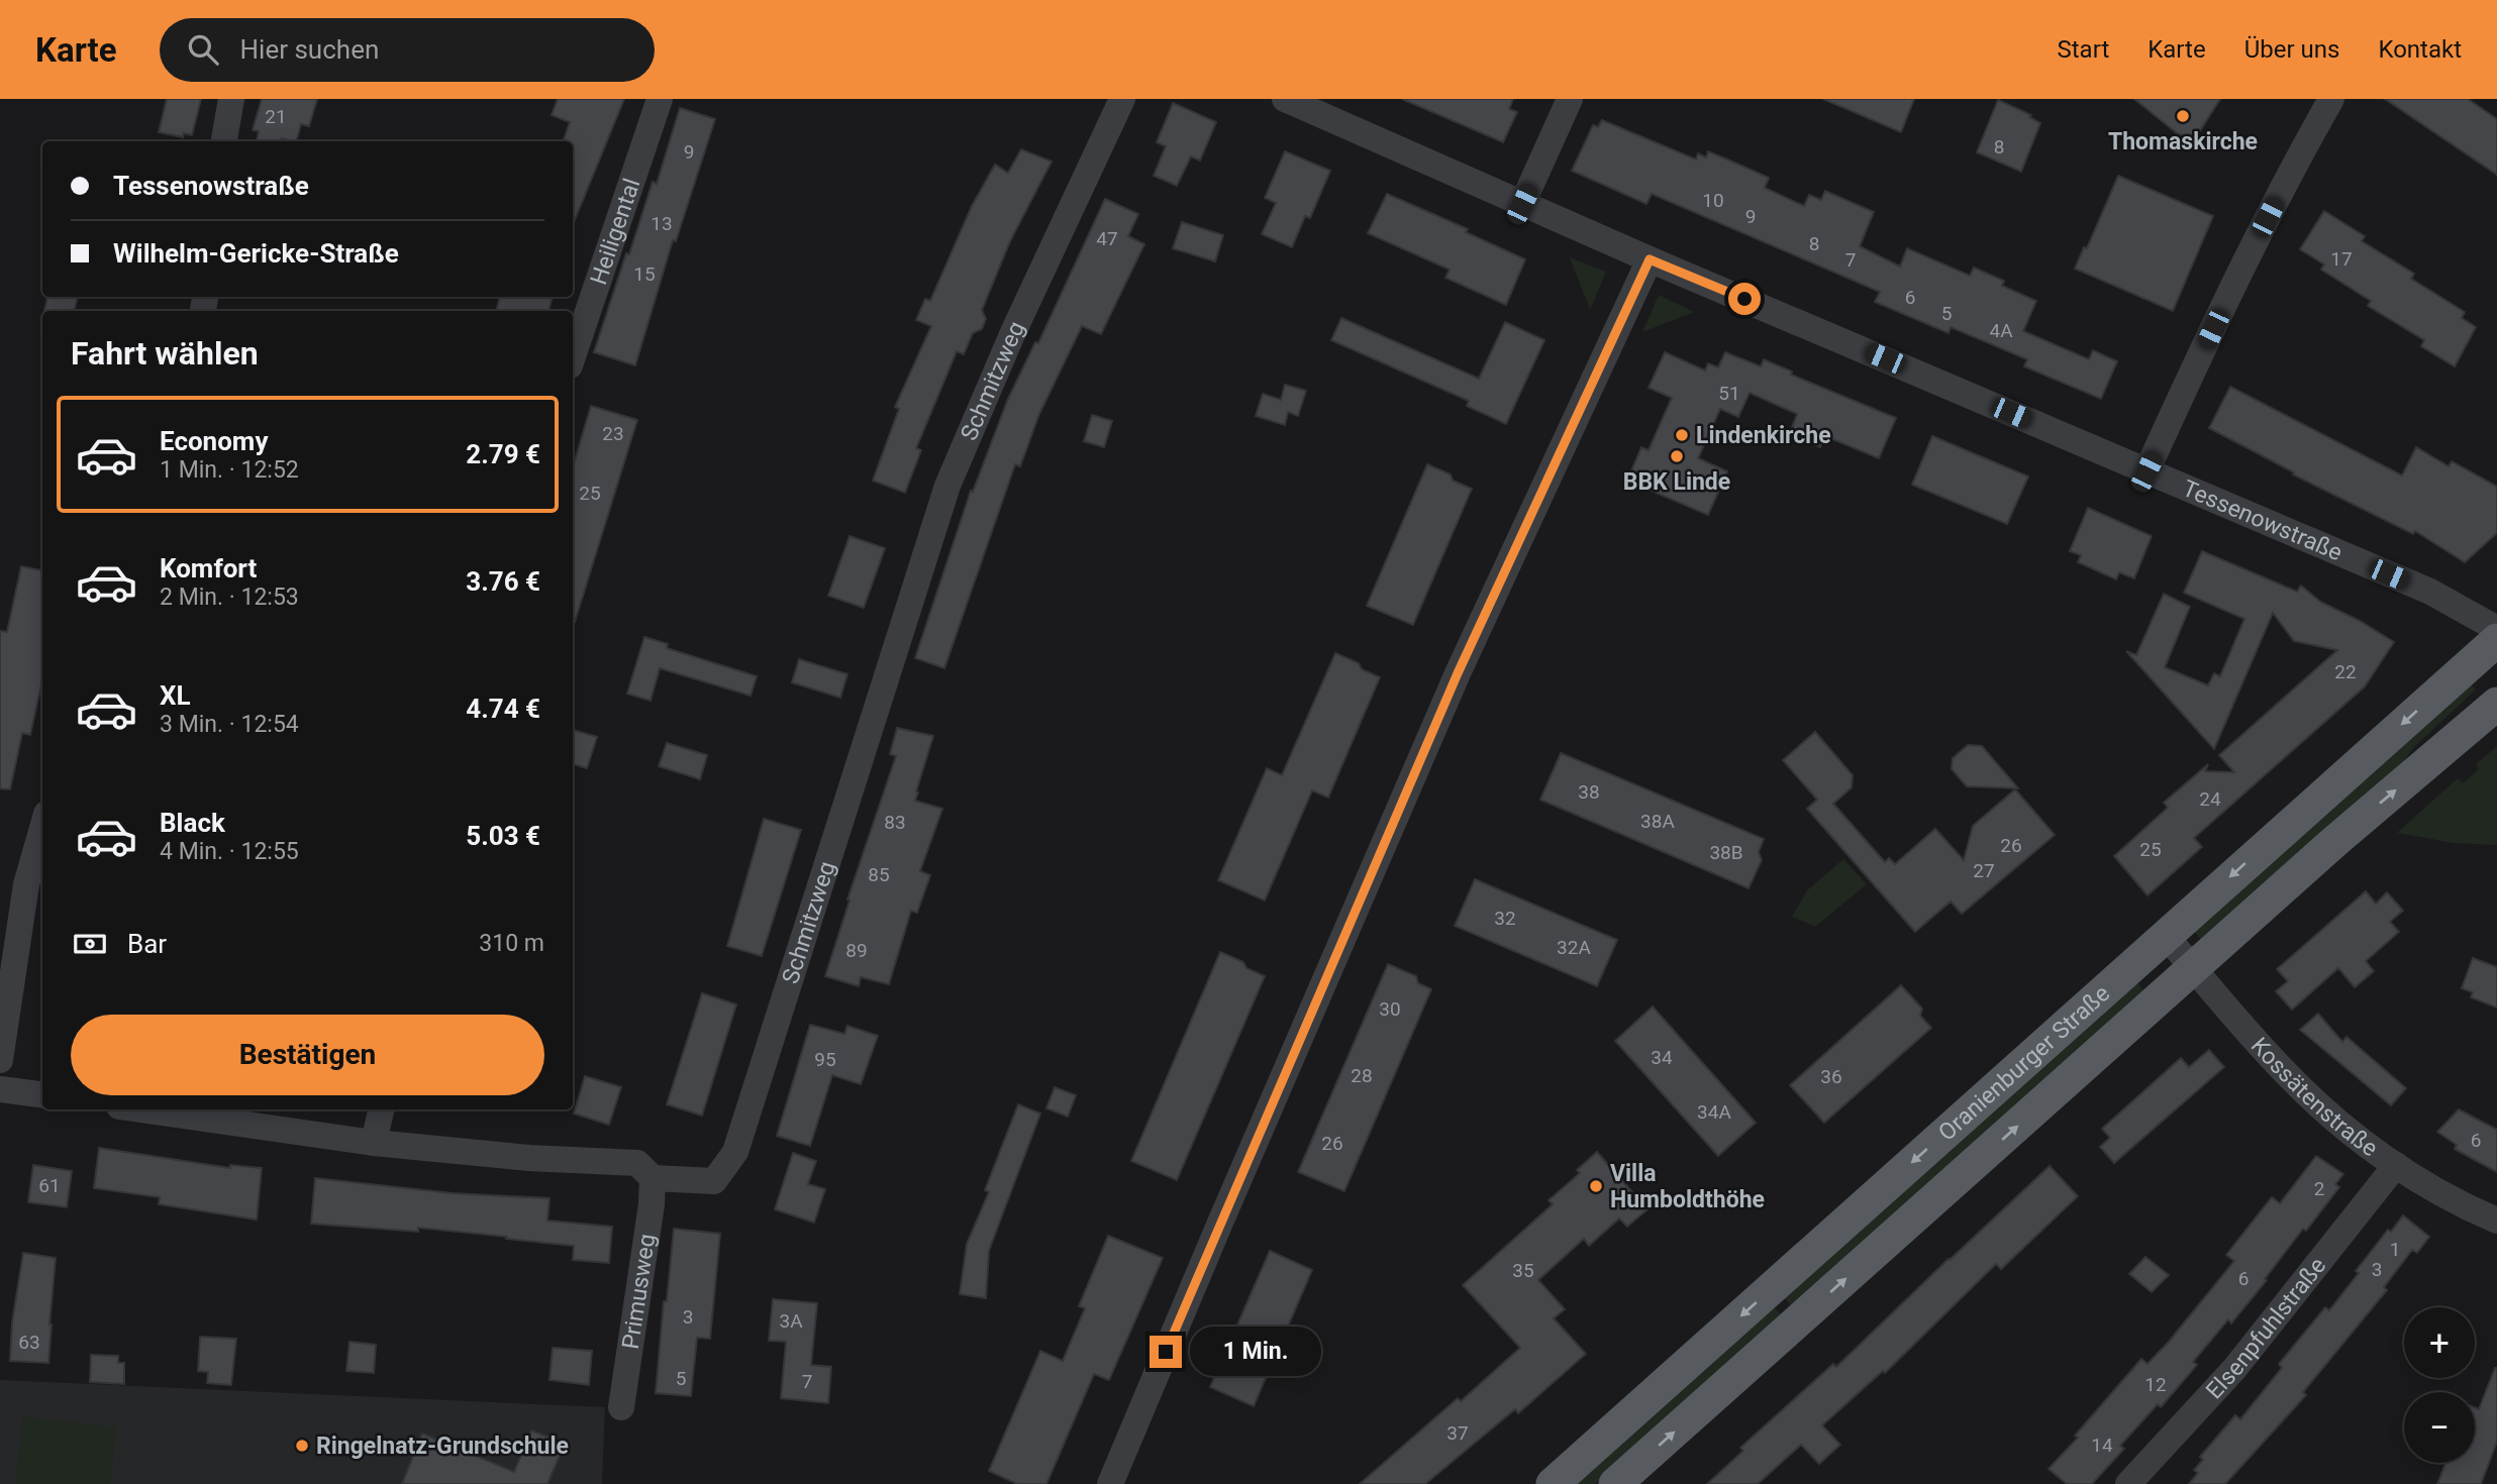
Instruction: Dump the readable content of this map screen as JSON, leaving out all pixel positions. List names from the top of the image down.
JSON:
{
  "streets": {
    "main road": ["Oranienburger Straße"],
    "street": [
      "Heiligental",
      "Schmitzweg",
      "Tessenowstraße",
      "Kossätenstraße",
      "Primusweg",
      "Elsenpfuhlstraße"
    ]
  },
  "crossings": [
    ["Schmitzweg", "Primusweg"],
    ["Oranienburger Straße", "Kossätenstraße"],
    ["Kossätenstraße", "Elsenpfuhlstraße"]
  ],
  "places": [
    "Thomaskirche",
    "Lindenkirche",
    "BBK Linde",
    "Villa Humboldthöhe",
    "Ringelnatz-Grundschule"
  ],
  "house_numbers": [
    "21",
    "8",
    "9",
    "10",
    "9",
    "13",
    "47",
    "8",
    "17",
    "7",
    "15",
    "6",
    "5",
    "4A",
    "51",
    "23",
    "25",
    "22",
    "38",
    "24",
    "38A",
    "83",
    "26",
    "25",
    "38B",
    "27",
    "85",
    "32",
    "32A",
    "89",
    "30",
    "34",
    "95",
    "28",
    "36",
    "34A",
    "6",
    "26",
    "61",
    "2",
    "1",
    "3",
    "35",
    "6",
    "3",
    "3A",
    "63",
    "5",
    "7",
    "12",
    "37",
    "14"
  ],
  "page": {
    "header": "Karte",
    "search": "Hier suchen",
    "nav": [
      "Start",
      "Karte",
      "Über uns",
      "Kontakt"
    ],
    "banner": ["Tessenowstraße", "Wilhelm-Gericke-Straße"],
    "heading": "Fahrt wählen",
    "list": [
      {
        "name": "Economy",
        "note": "1 Min. · 12:52",
        "value": "2.79 €"
      },
      {
        "name": "Komfort",
        "note": "2 Min. · 12:53",
        "value": "3.76 €"
      },
      {
        "name": "XL",
        "note": "3 Min. · 12:54",
        "value": "4.74 €"
      },
      {
        "name": "Black",
        "note": "4 Min. · 12:55",
        "value": "5.03 €"
      }
    ],
    "pay": ["Bar", "310 m"],
    "buttons": "Bestätigen",
    "map_buttons": ["+", "−"],
    "bubble": "1 Min."
  }
}
